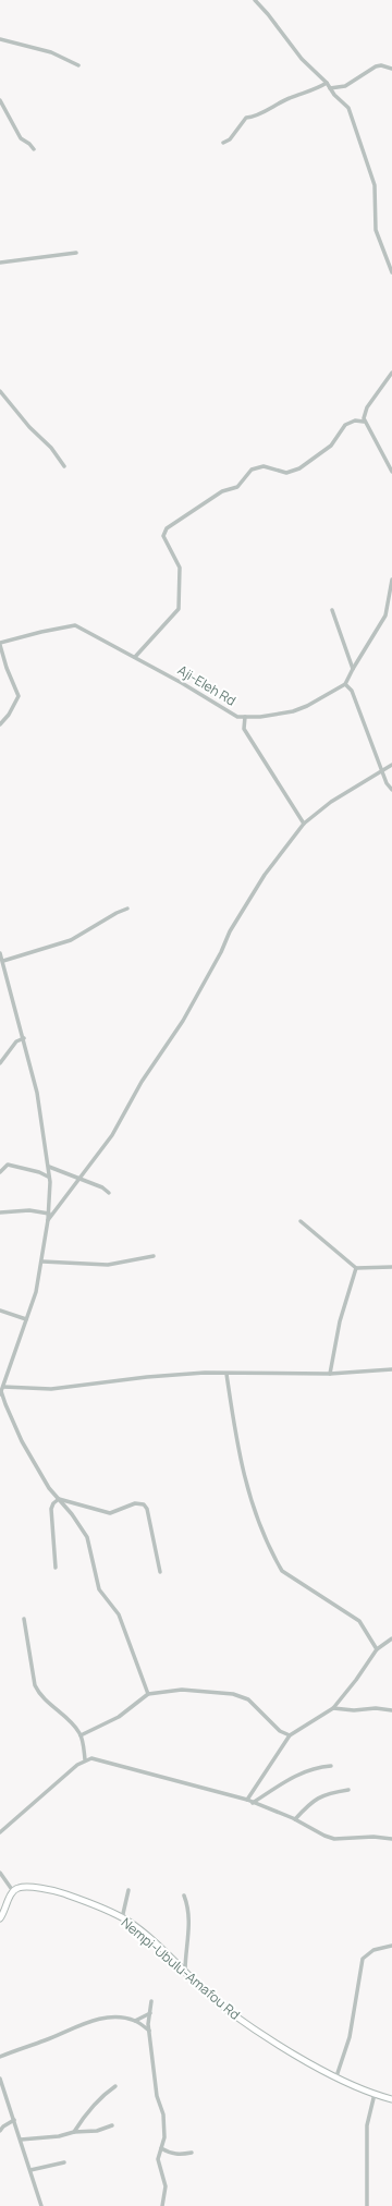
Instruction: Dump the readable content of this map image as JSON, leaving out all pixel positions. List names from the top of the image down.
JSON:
{
  "streets": {
    "street": ["Aji-Eleh Rd", "Nempi-Ubulu-Amafou Rd"]
  }
}
